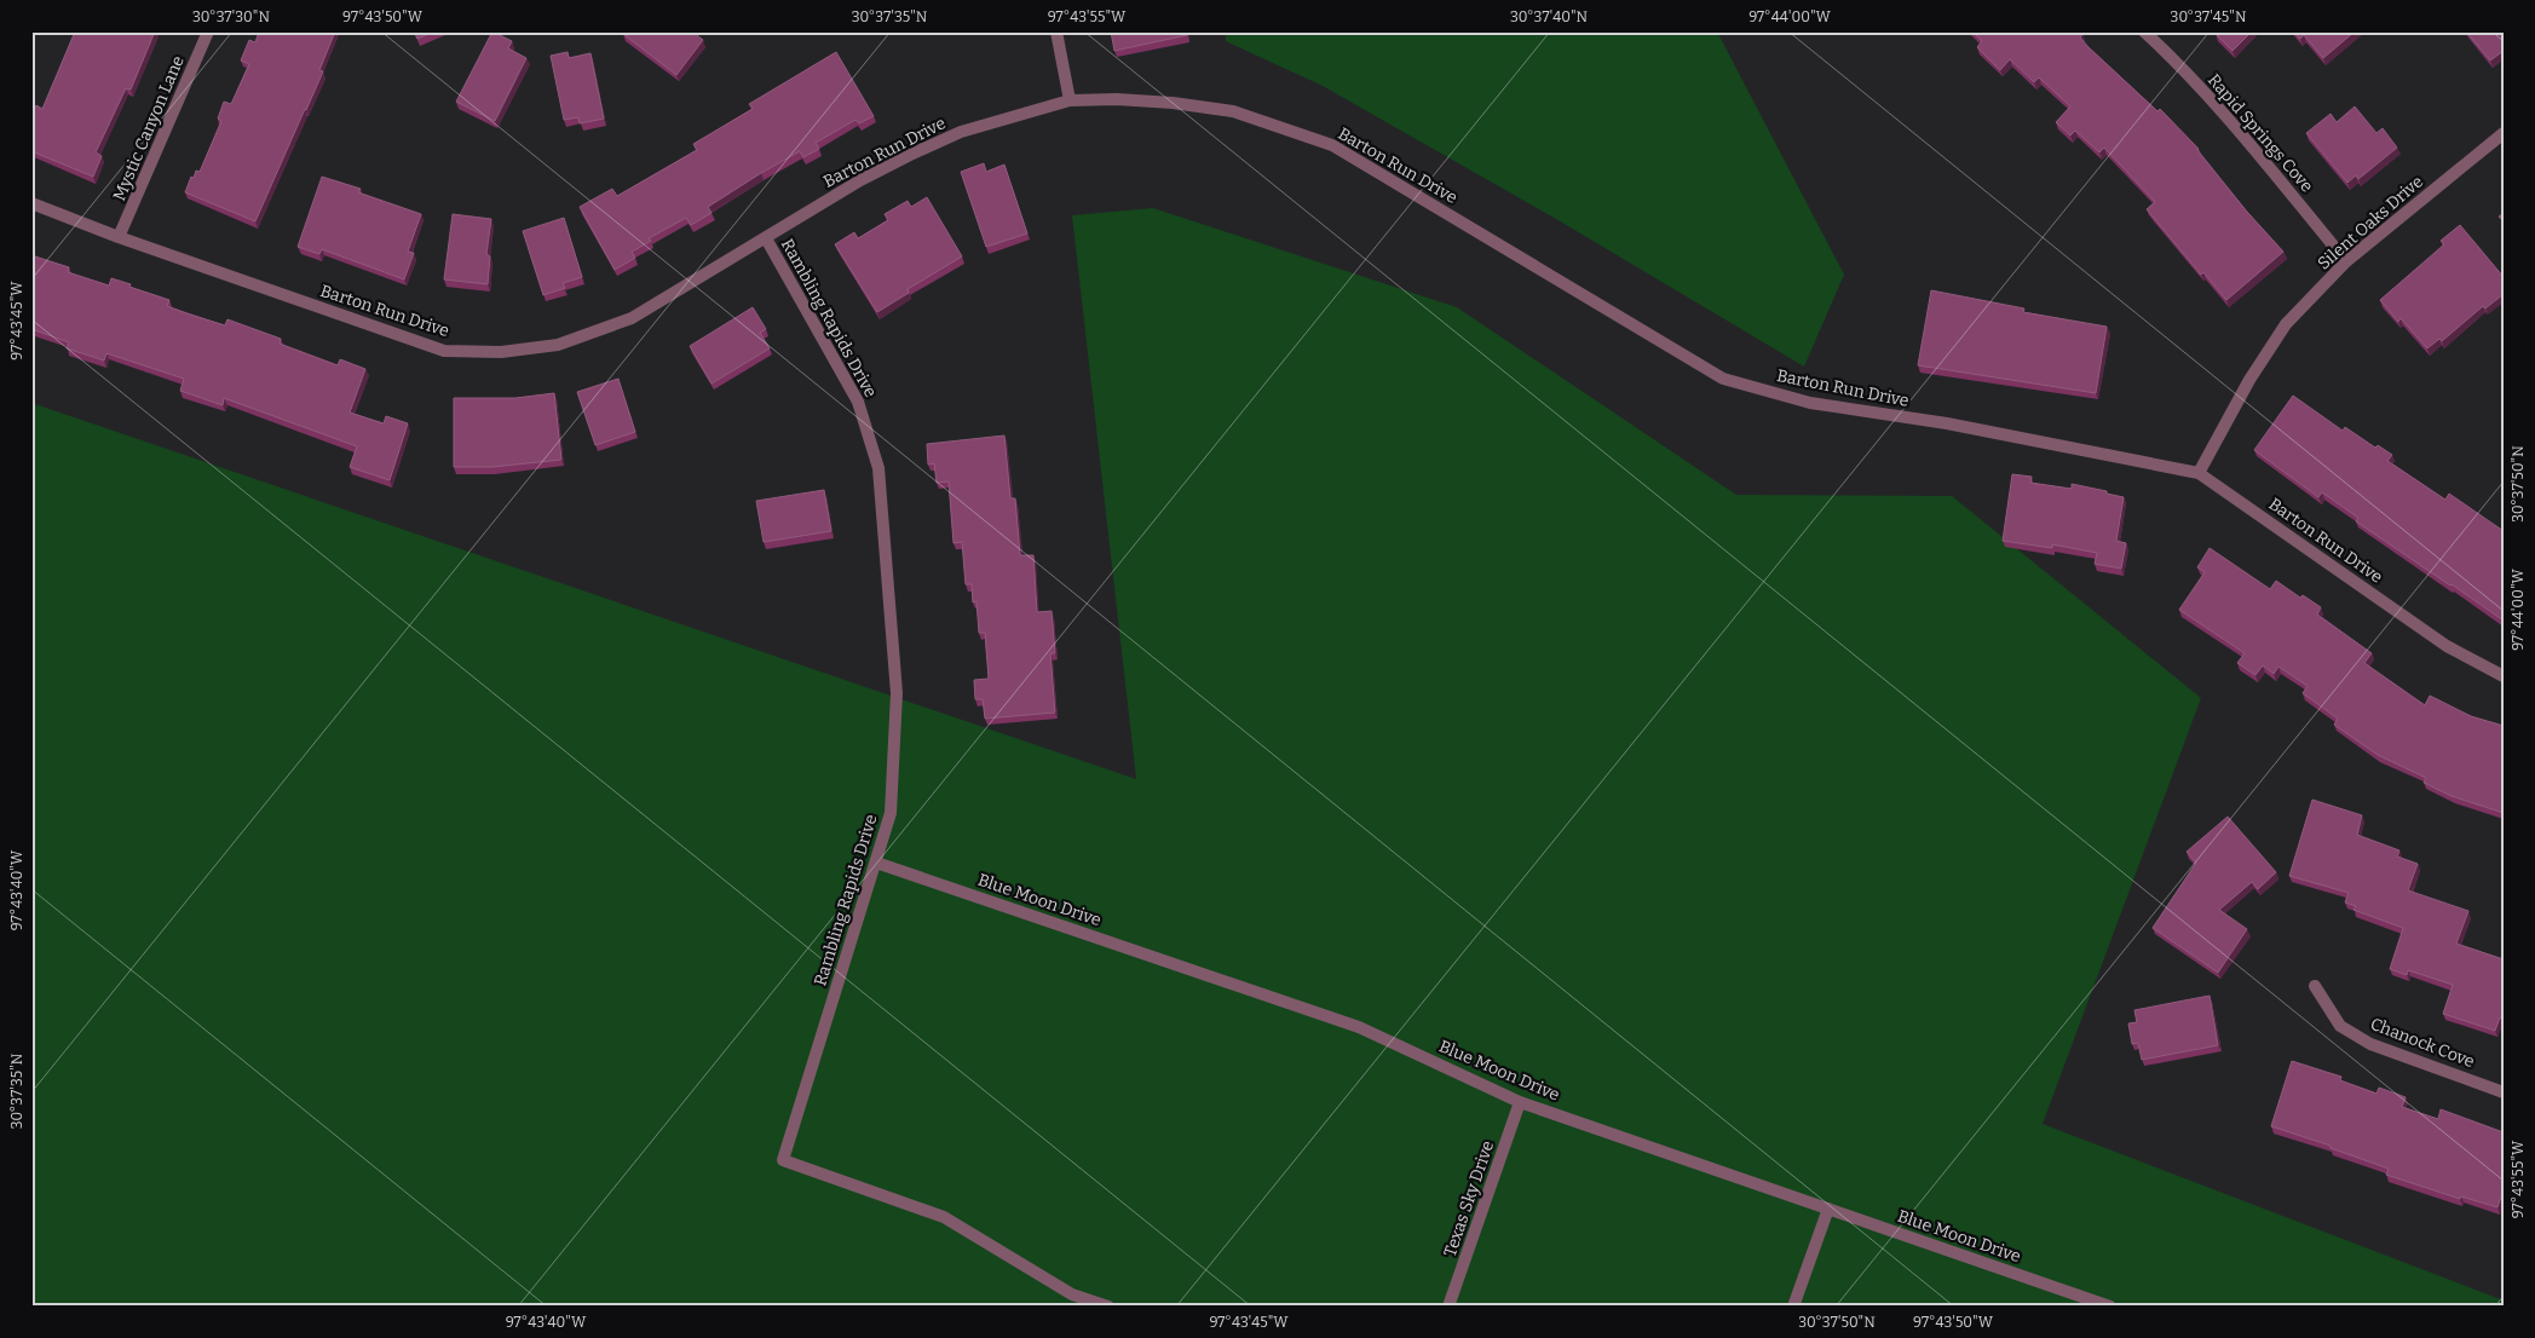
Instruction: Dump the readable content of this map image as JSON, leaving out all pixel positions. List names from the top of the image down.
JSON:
{
  "streets": {
    "street": [
      "Mystic Canyon Lane",
      "Rapid Springs Cove",
      "Barton Run Drive",
      "Silent Oaks Drive",
      "Rambling Rapids Drive",
      "Blue Moon Drive",
      "Chanock Cove",
      "Texas Sky Drive"
    ]
  },
  "crossings": [
    ["Mystic Canyon Lane", "Barton Run Drive"],
    ["Rapid Springs Cove", "Silent Oaks Drive"],
    ["Barton Run Drive", "Silent Oaks Drive"],
    ["Barton Run Drive", "Rambling Rapids Drive"],
    ["Rambling Rapids Drive", "Blue Moon Drive"],
    ["Blue Moon Drive", "Texas Sky Drive"]
  ],
  "coordinates": [
    "30°37'30\"N",
    "97°43'50\"W",
    "30°37'35\"N",
    "97°43'55\"W",
    "30°37'40\"N",
    "97°44'00\"W",
    "30°37'45\"N",
    "97°43'45\"W",
    "30°37'50\"N",
    "97°43'40\"W"
  ]
}
